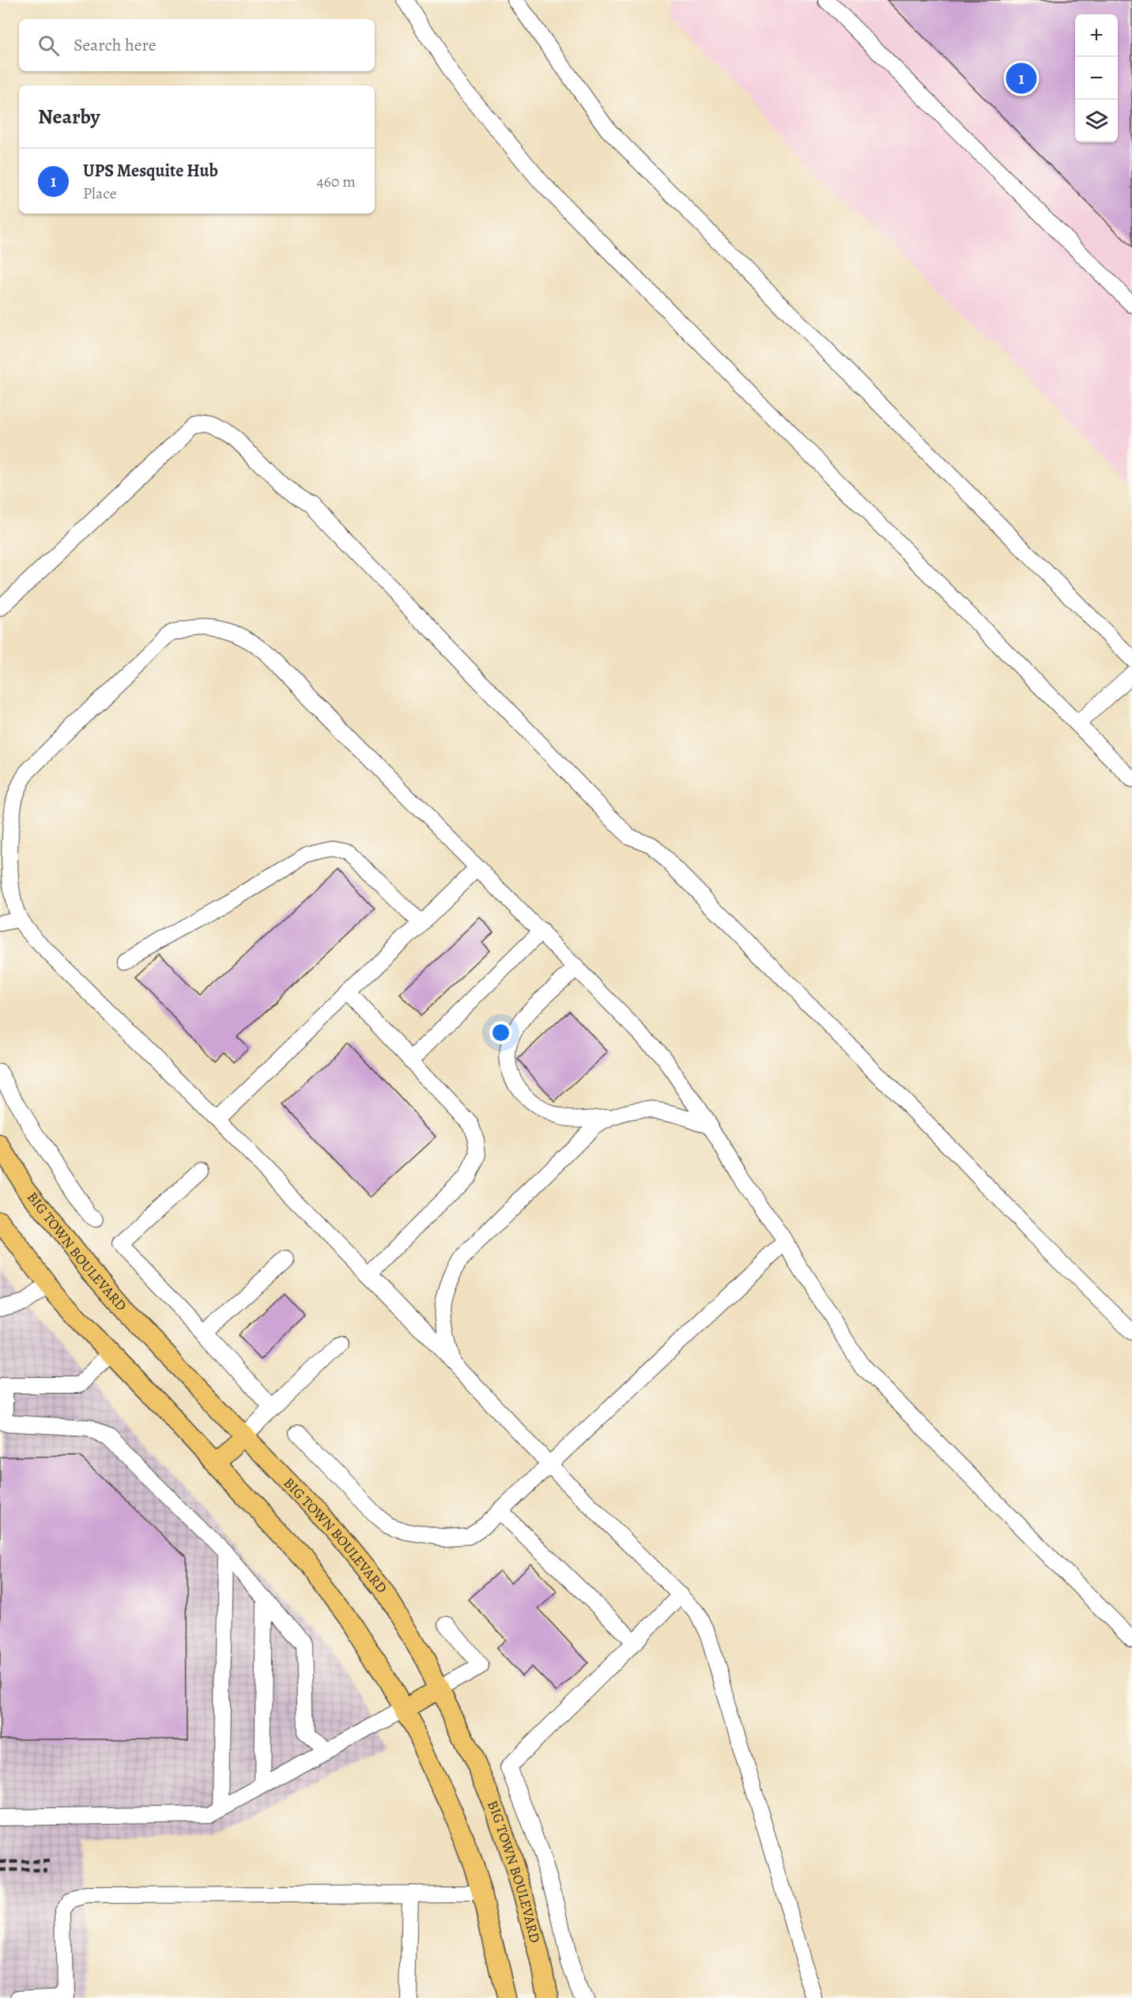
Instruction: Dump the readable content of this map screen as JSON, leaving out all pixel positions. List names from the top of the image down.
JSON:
{
  "streets": {
    "main road": ["BIG TOWN BOULEVARD"]
  },
  "page": {
    "map_buttons": ["+", "−"],
    "search": "Search here",
    "pins": "1",
    "heading": "Nearby",
    "list": [
      {
        "mark": "1",
        "name": "UPS Mesquite Hub",
        "note": "Place",
        "value": "460 m"
      }
    ]
  }
}
